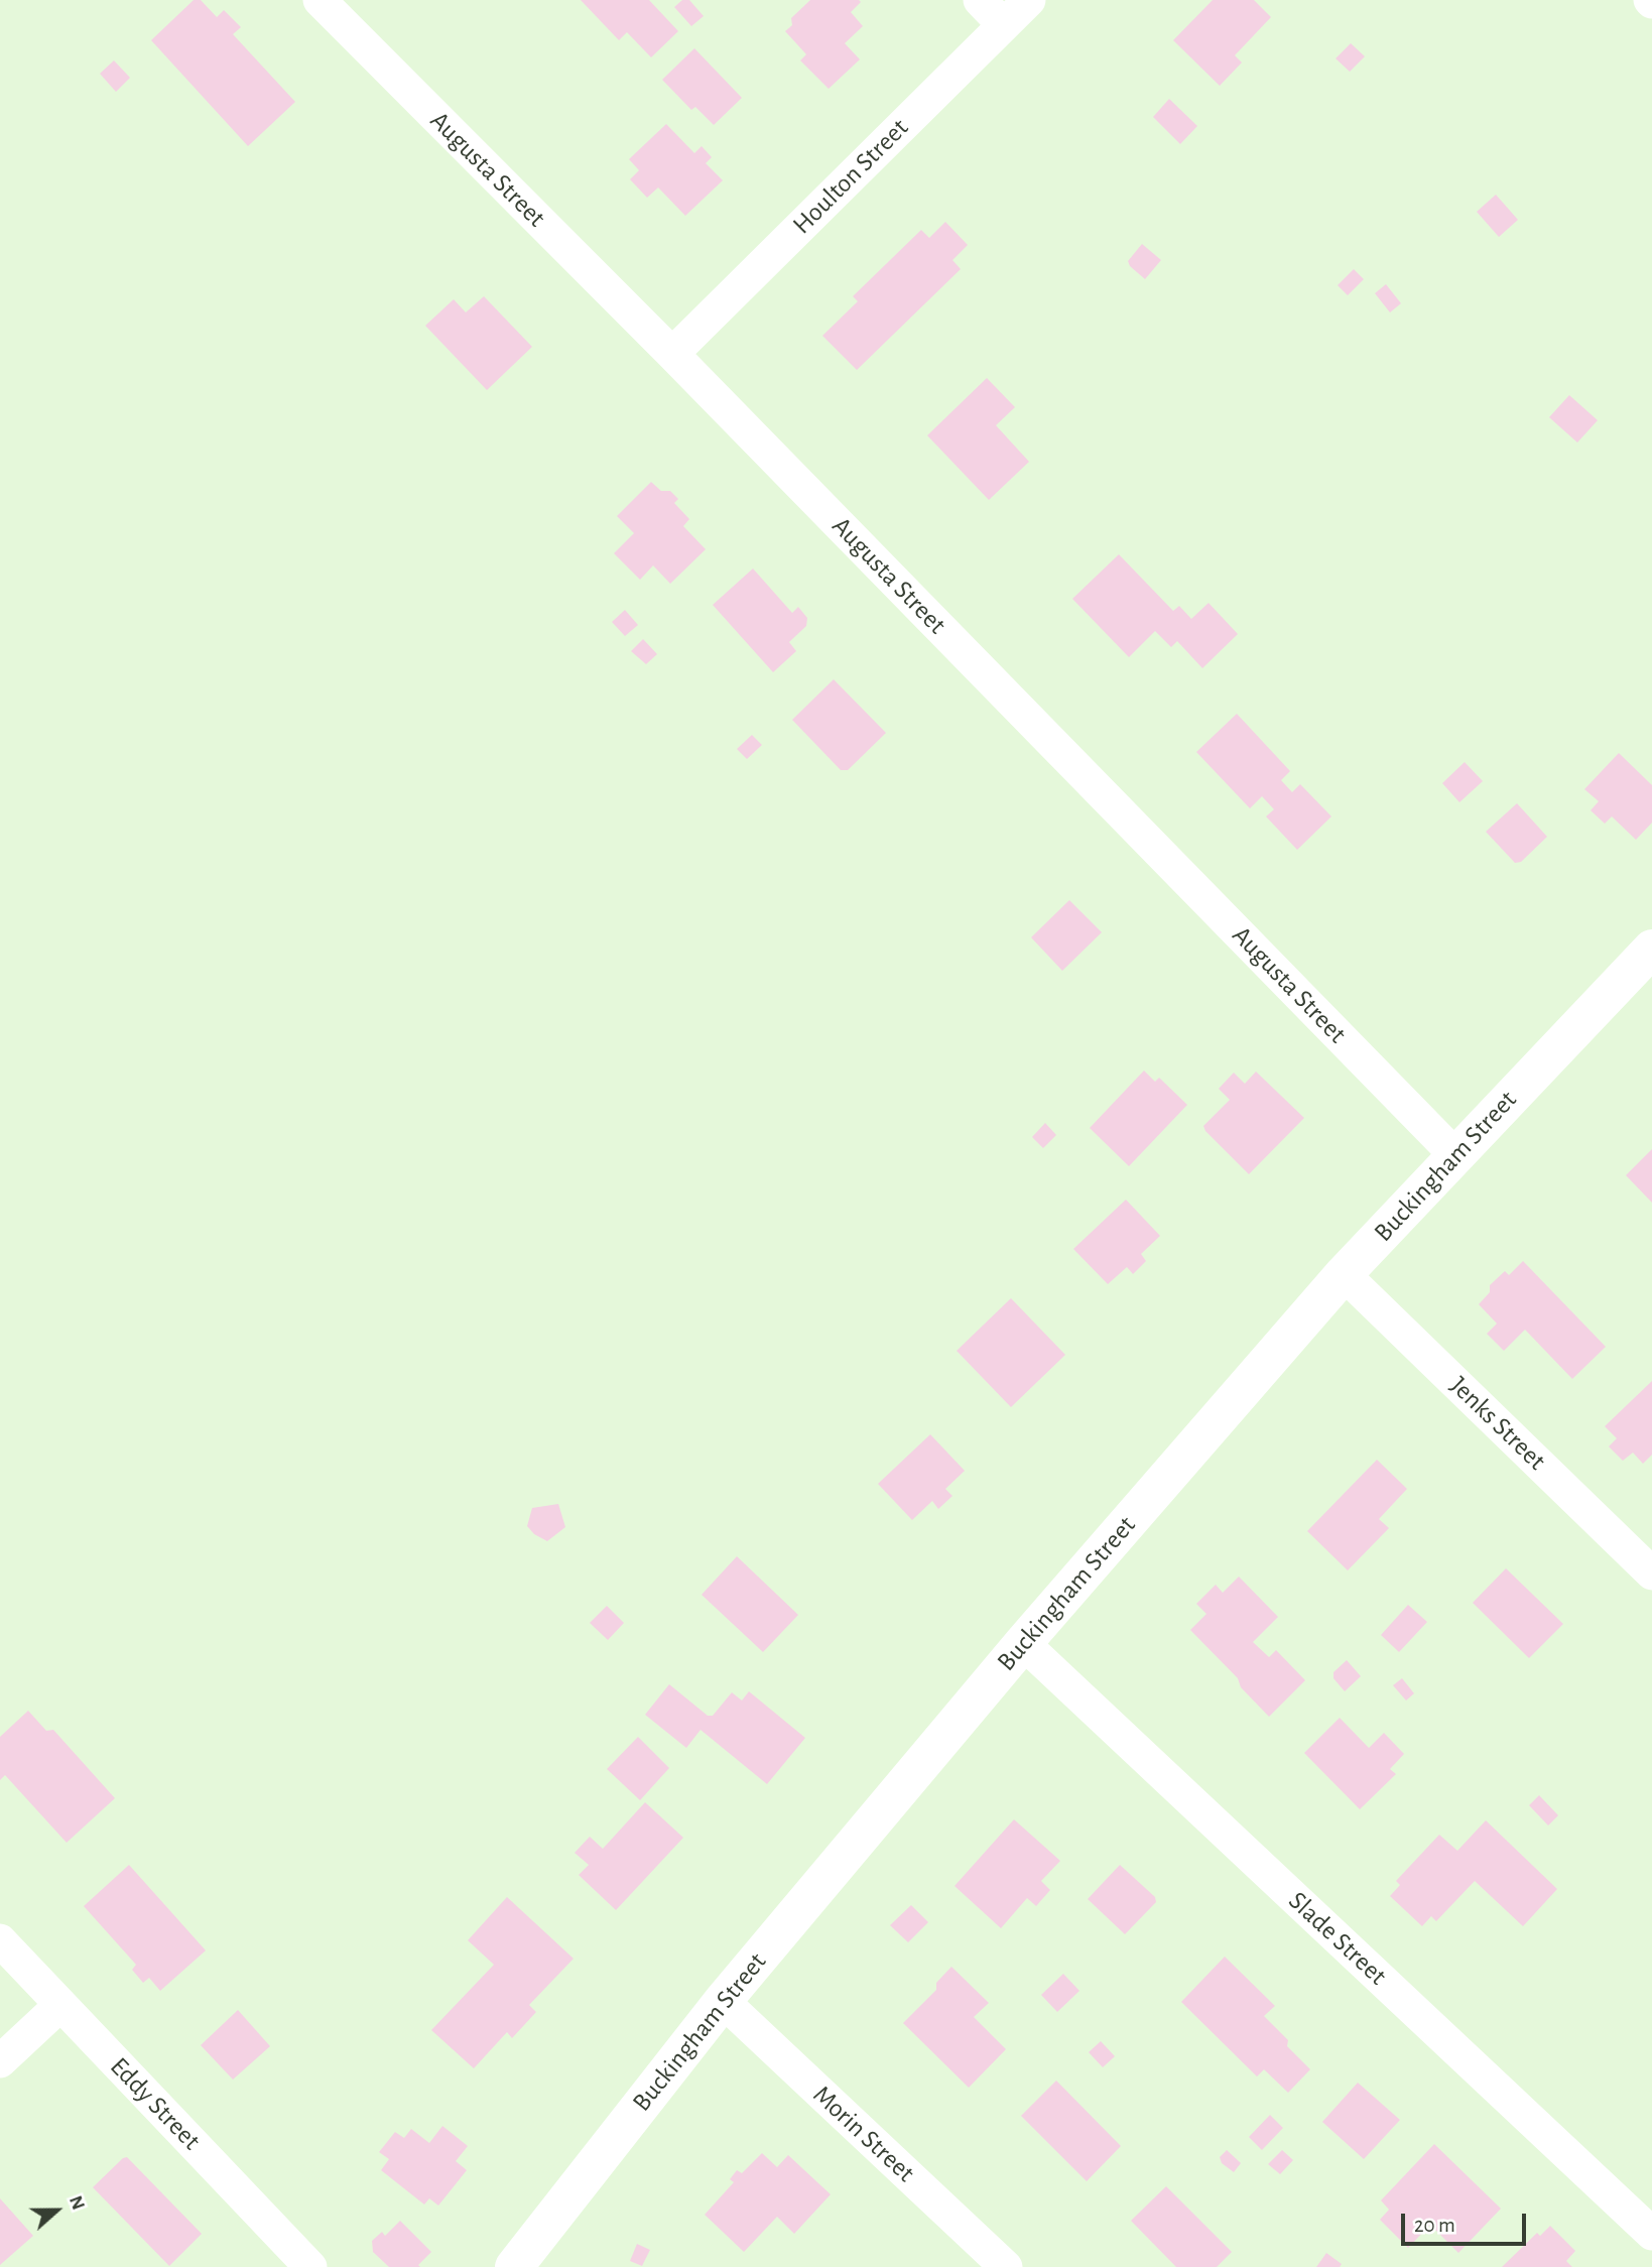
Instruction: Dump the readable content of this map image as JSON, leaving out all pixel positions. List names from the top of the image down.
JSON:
{
  "streets": {
    "main road": ["Buckingham Street"],
    "street": [
      "Augusta Street",
      "Houlton Street",
      "Jenks Street",
      "Slade Street",
      "Eddy Street",
      "Morin Street"
    ]
  },
  "crossings": [
    ["Augusta Street", "Houlton Street"],
    ["Augusta Street", "Buckingham Street"],
    ["Buckingham Street", "Jenks Street"],
    ["Buckingham Street", "Slade Street"],
    ["Buckingham Street", "Morin Street"]
  ],
  "scale_bar": "20 m",
  "north": "right"
}
